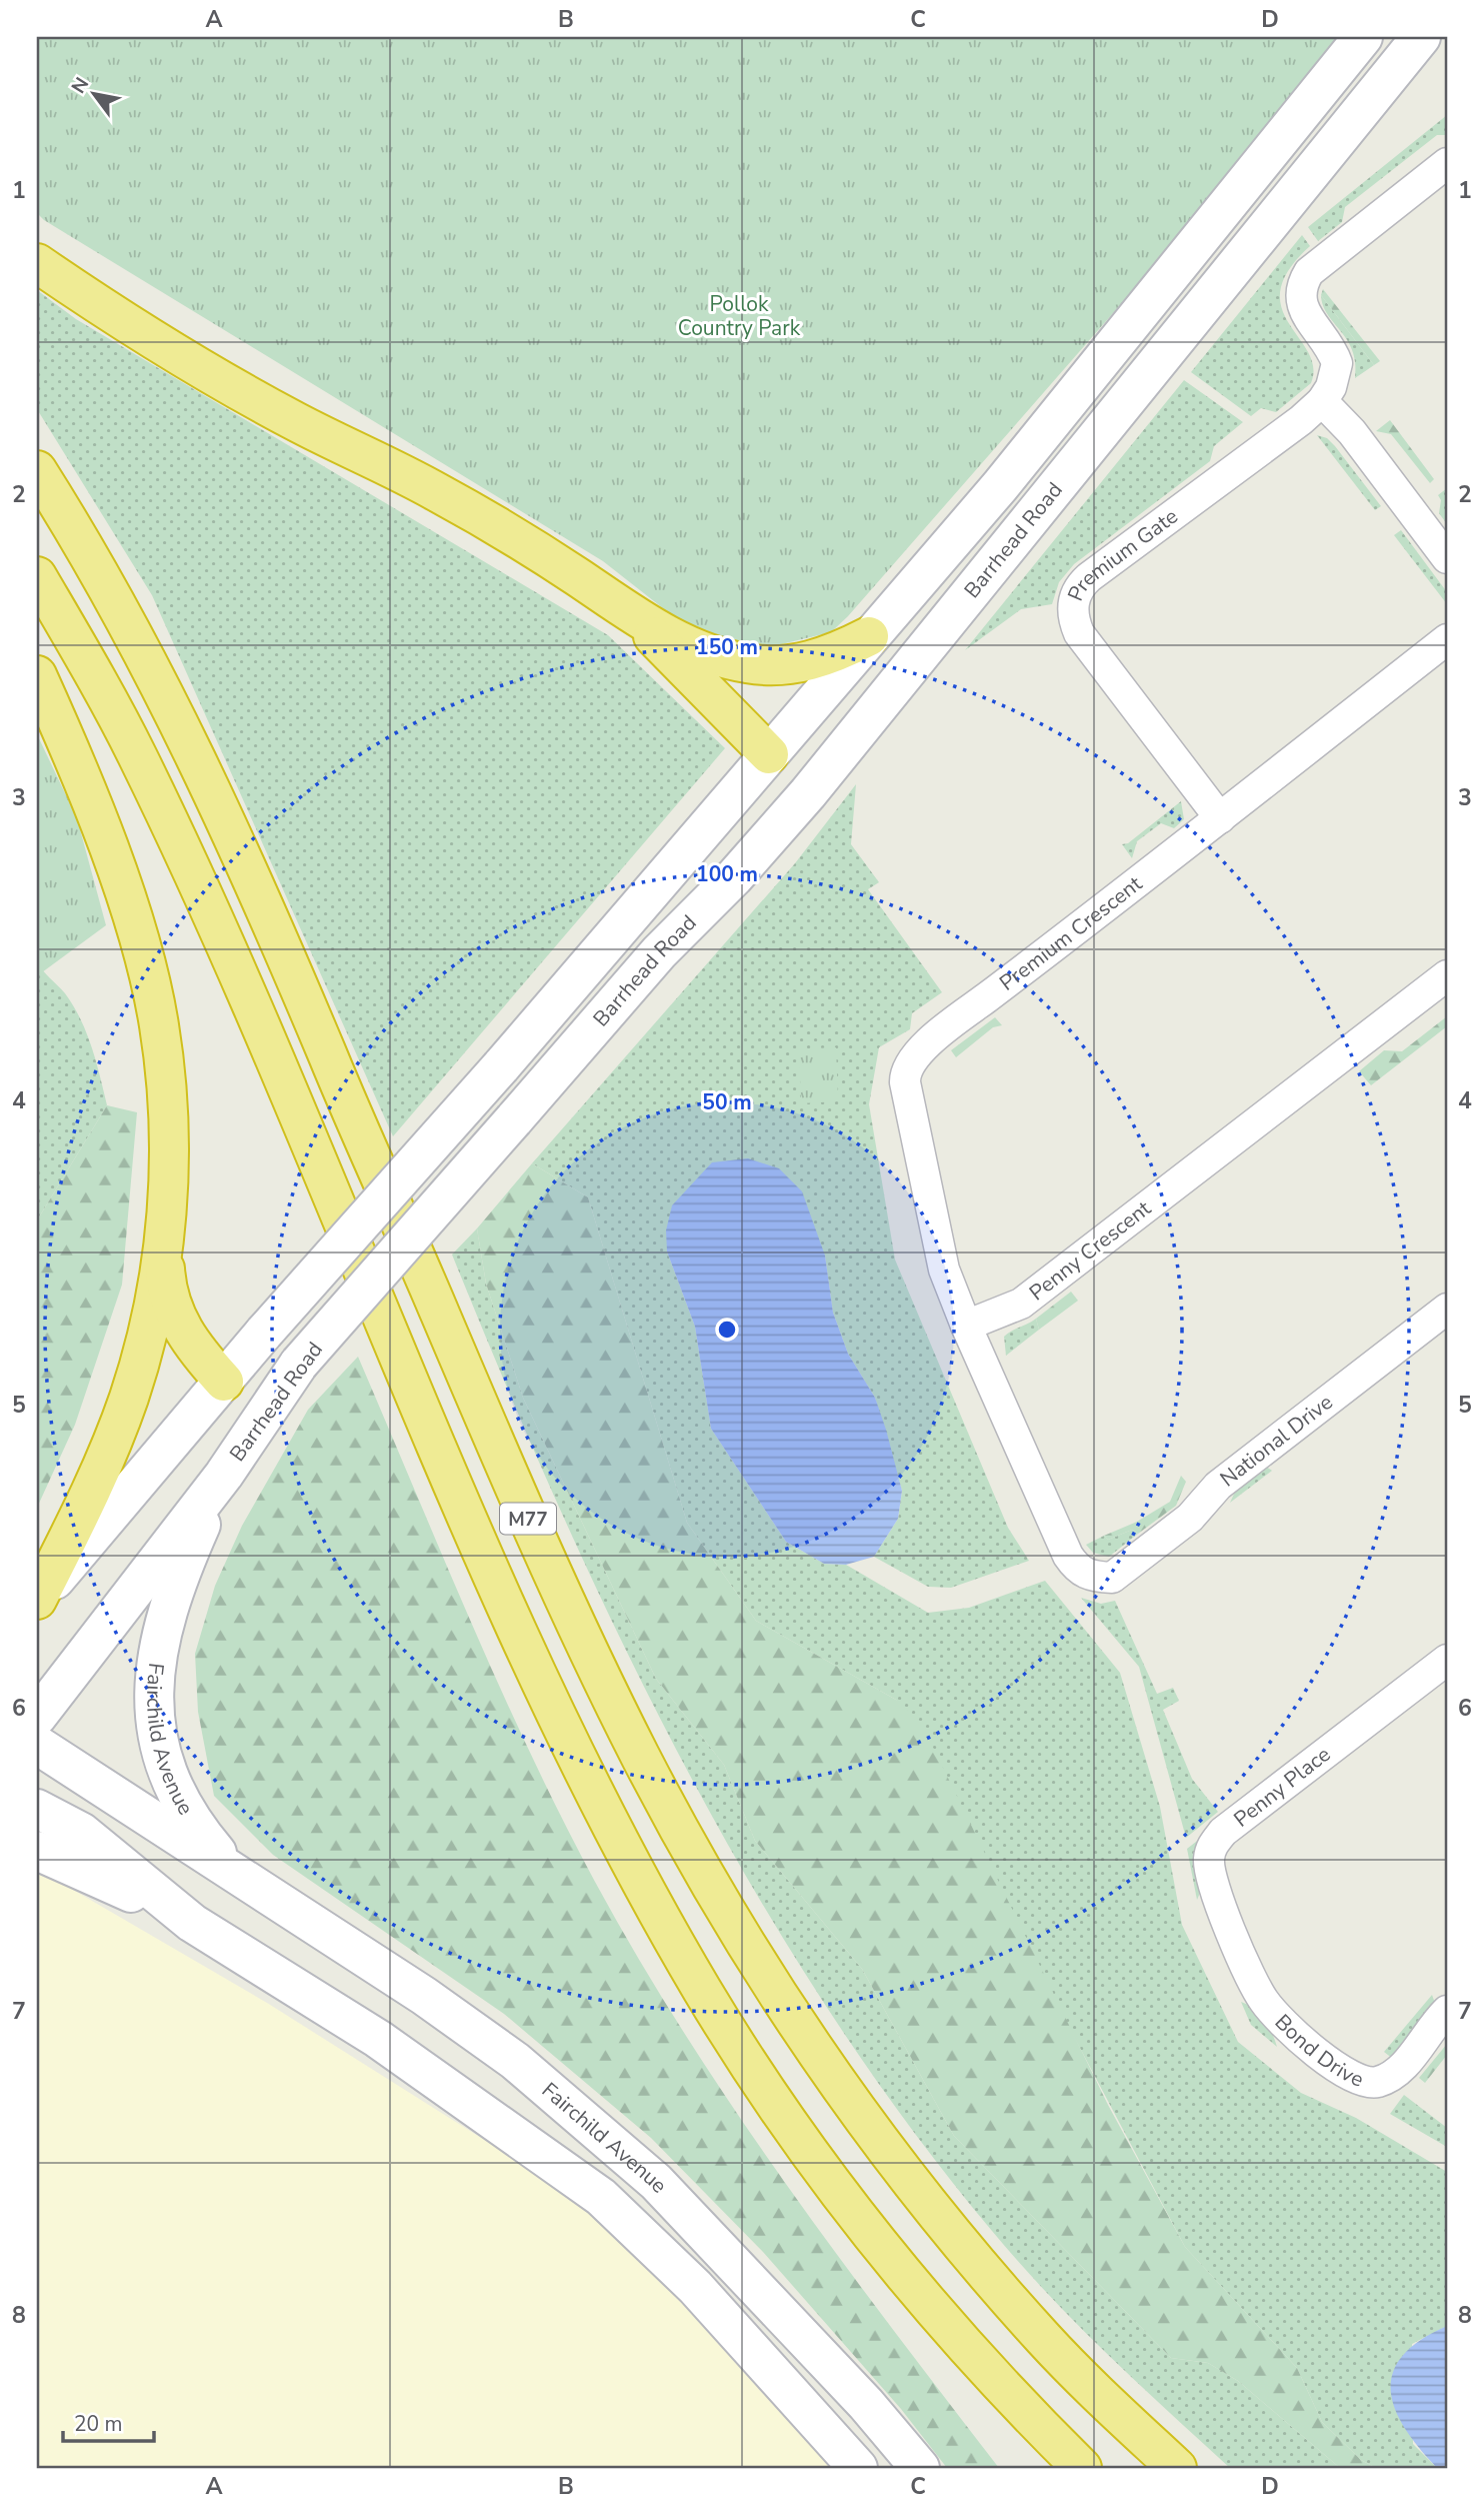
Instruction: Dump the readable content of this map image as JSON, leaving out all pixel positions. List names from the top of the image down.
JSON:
{
  "streets": {
    "highway": ["M77"],
    "main road": ["Barrhead Road", "Fairchild Avenue"],
    "street": [
      "Premium Gate",
      "Premium Crescent",
      "Penny Crescent",
      "National Drive",
      "Penny Place",
      "Bond Drive"
    ]
  },
  "crossings": [
    ["Barrhead Road", "Fairchild Avenue"],
    ["Premium Gate", "Premium Crescent"],
    ["Premium Crescent", "Penny Crescent"],
    ["Premium Crescent", "National Drive"],
    ["Penny Crescent", "National Drive"],
    ["Penny Place", "Bond Drive"]
  ],
  "parks": ["Pollok Country Park"],
  "scale_bar": "20 m",
  "north": "top left",
  "grid": {
    "columns": [
      "A",
      "B",
      "C",
      "D"
    ],
    "rows": [
      "1",
      "2",
      "3",
      "4",
      "5",
      "6",
      "7",
      "8"
    ]
  },
  "rings": ["150 m", "100 m", "50 m"]
}
